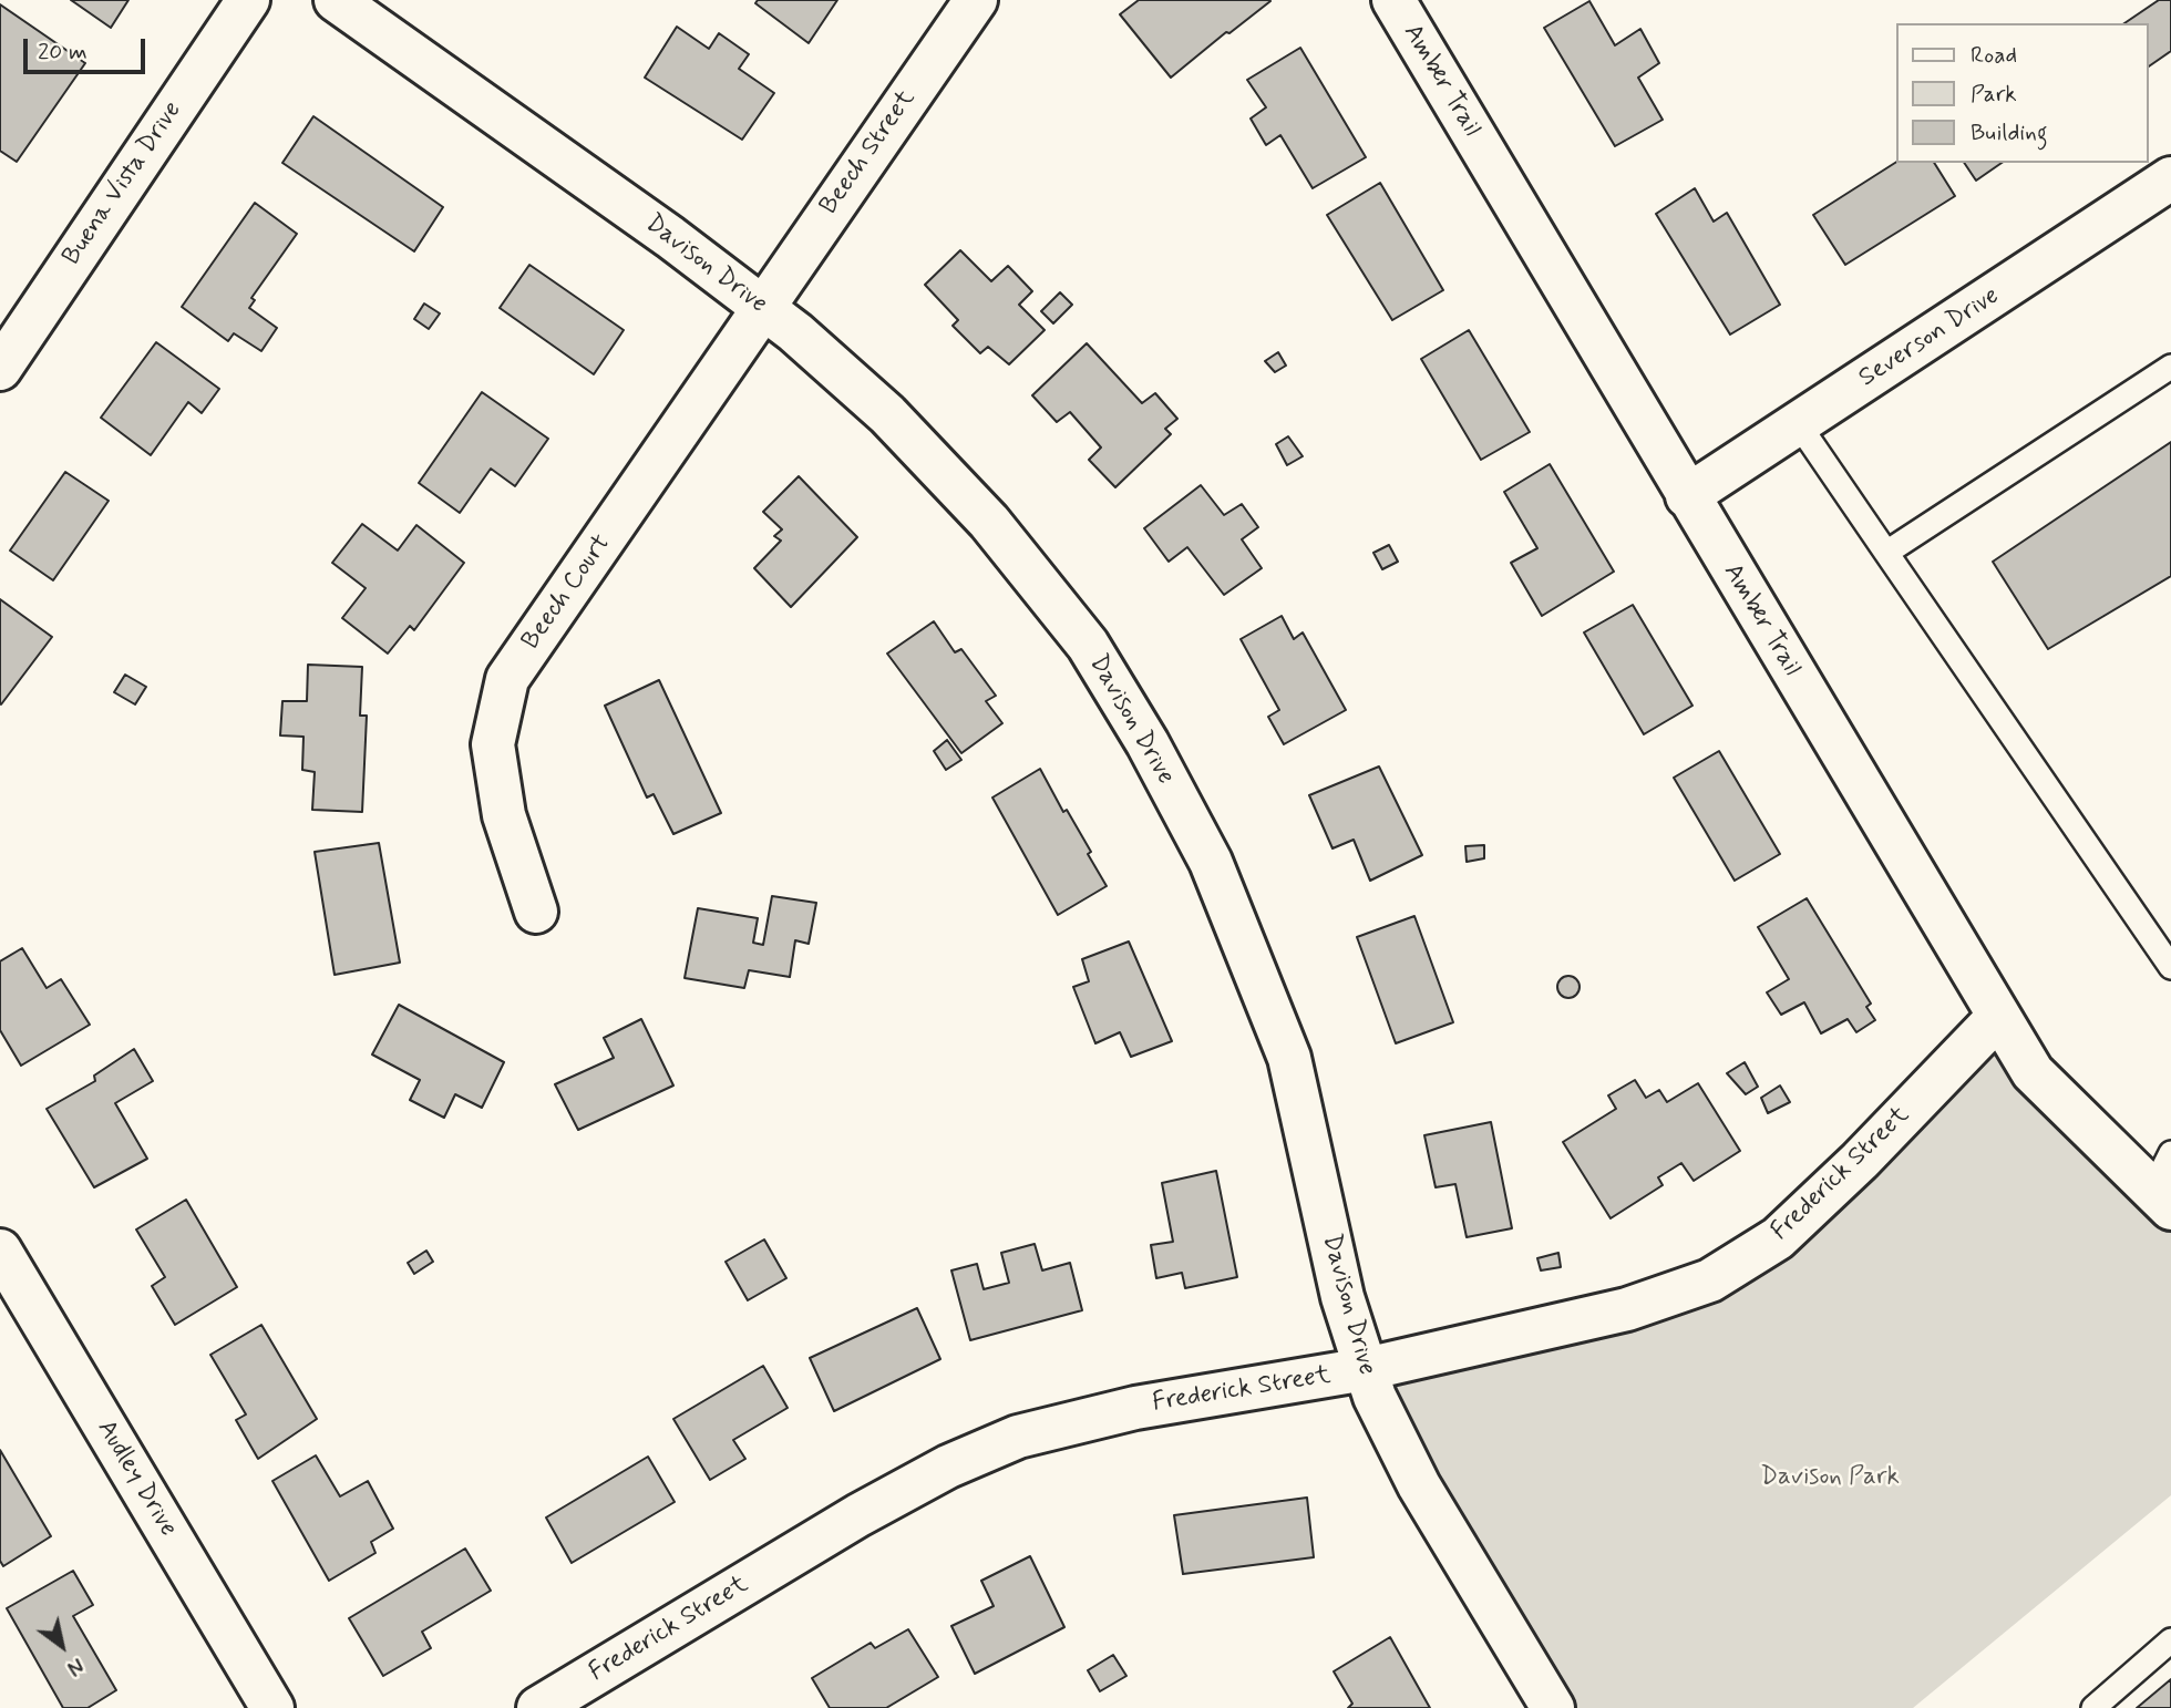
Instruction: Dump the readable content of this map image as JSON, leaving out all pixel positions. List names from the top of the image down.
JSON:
{
  "streets": {
    "street": [
      "Amber Trail",
      "Beech Street",
      "Buena Vista Drive",
      "Davison Drive",
      "Severson Drive",
      "Beech Court",
      "Frederick Street",
      "Audley Drive"
    ]
  },
  "crossings": [
    ["Amber Trail", "Severson Drive"],
    ["Amber Trail", "Frederick Street"],
    ["Beech Street", "Davison Drive"],
    ["Beech Street", "Beech Court"],
    ["Davison Drive", "Beech Court"],
    ["Davison Drive", "Frederick Street"]
  ],
  "parks": ["Davison Park"],
  "legend": ["Road", "Park", "Building"],
  "scale_bar": "20 m",
  "north": "bottom right"
}
